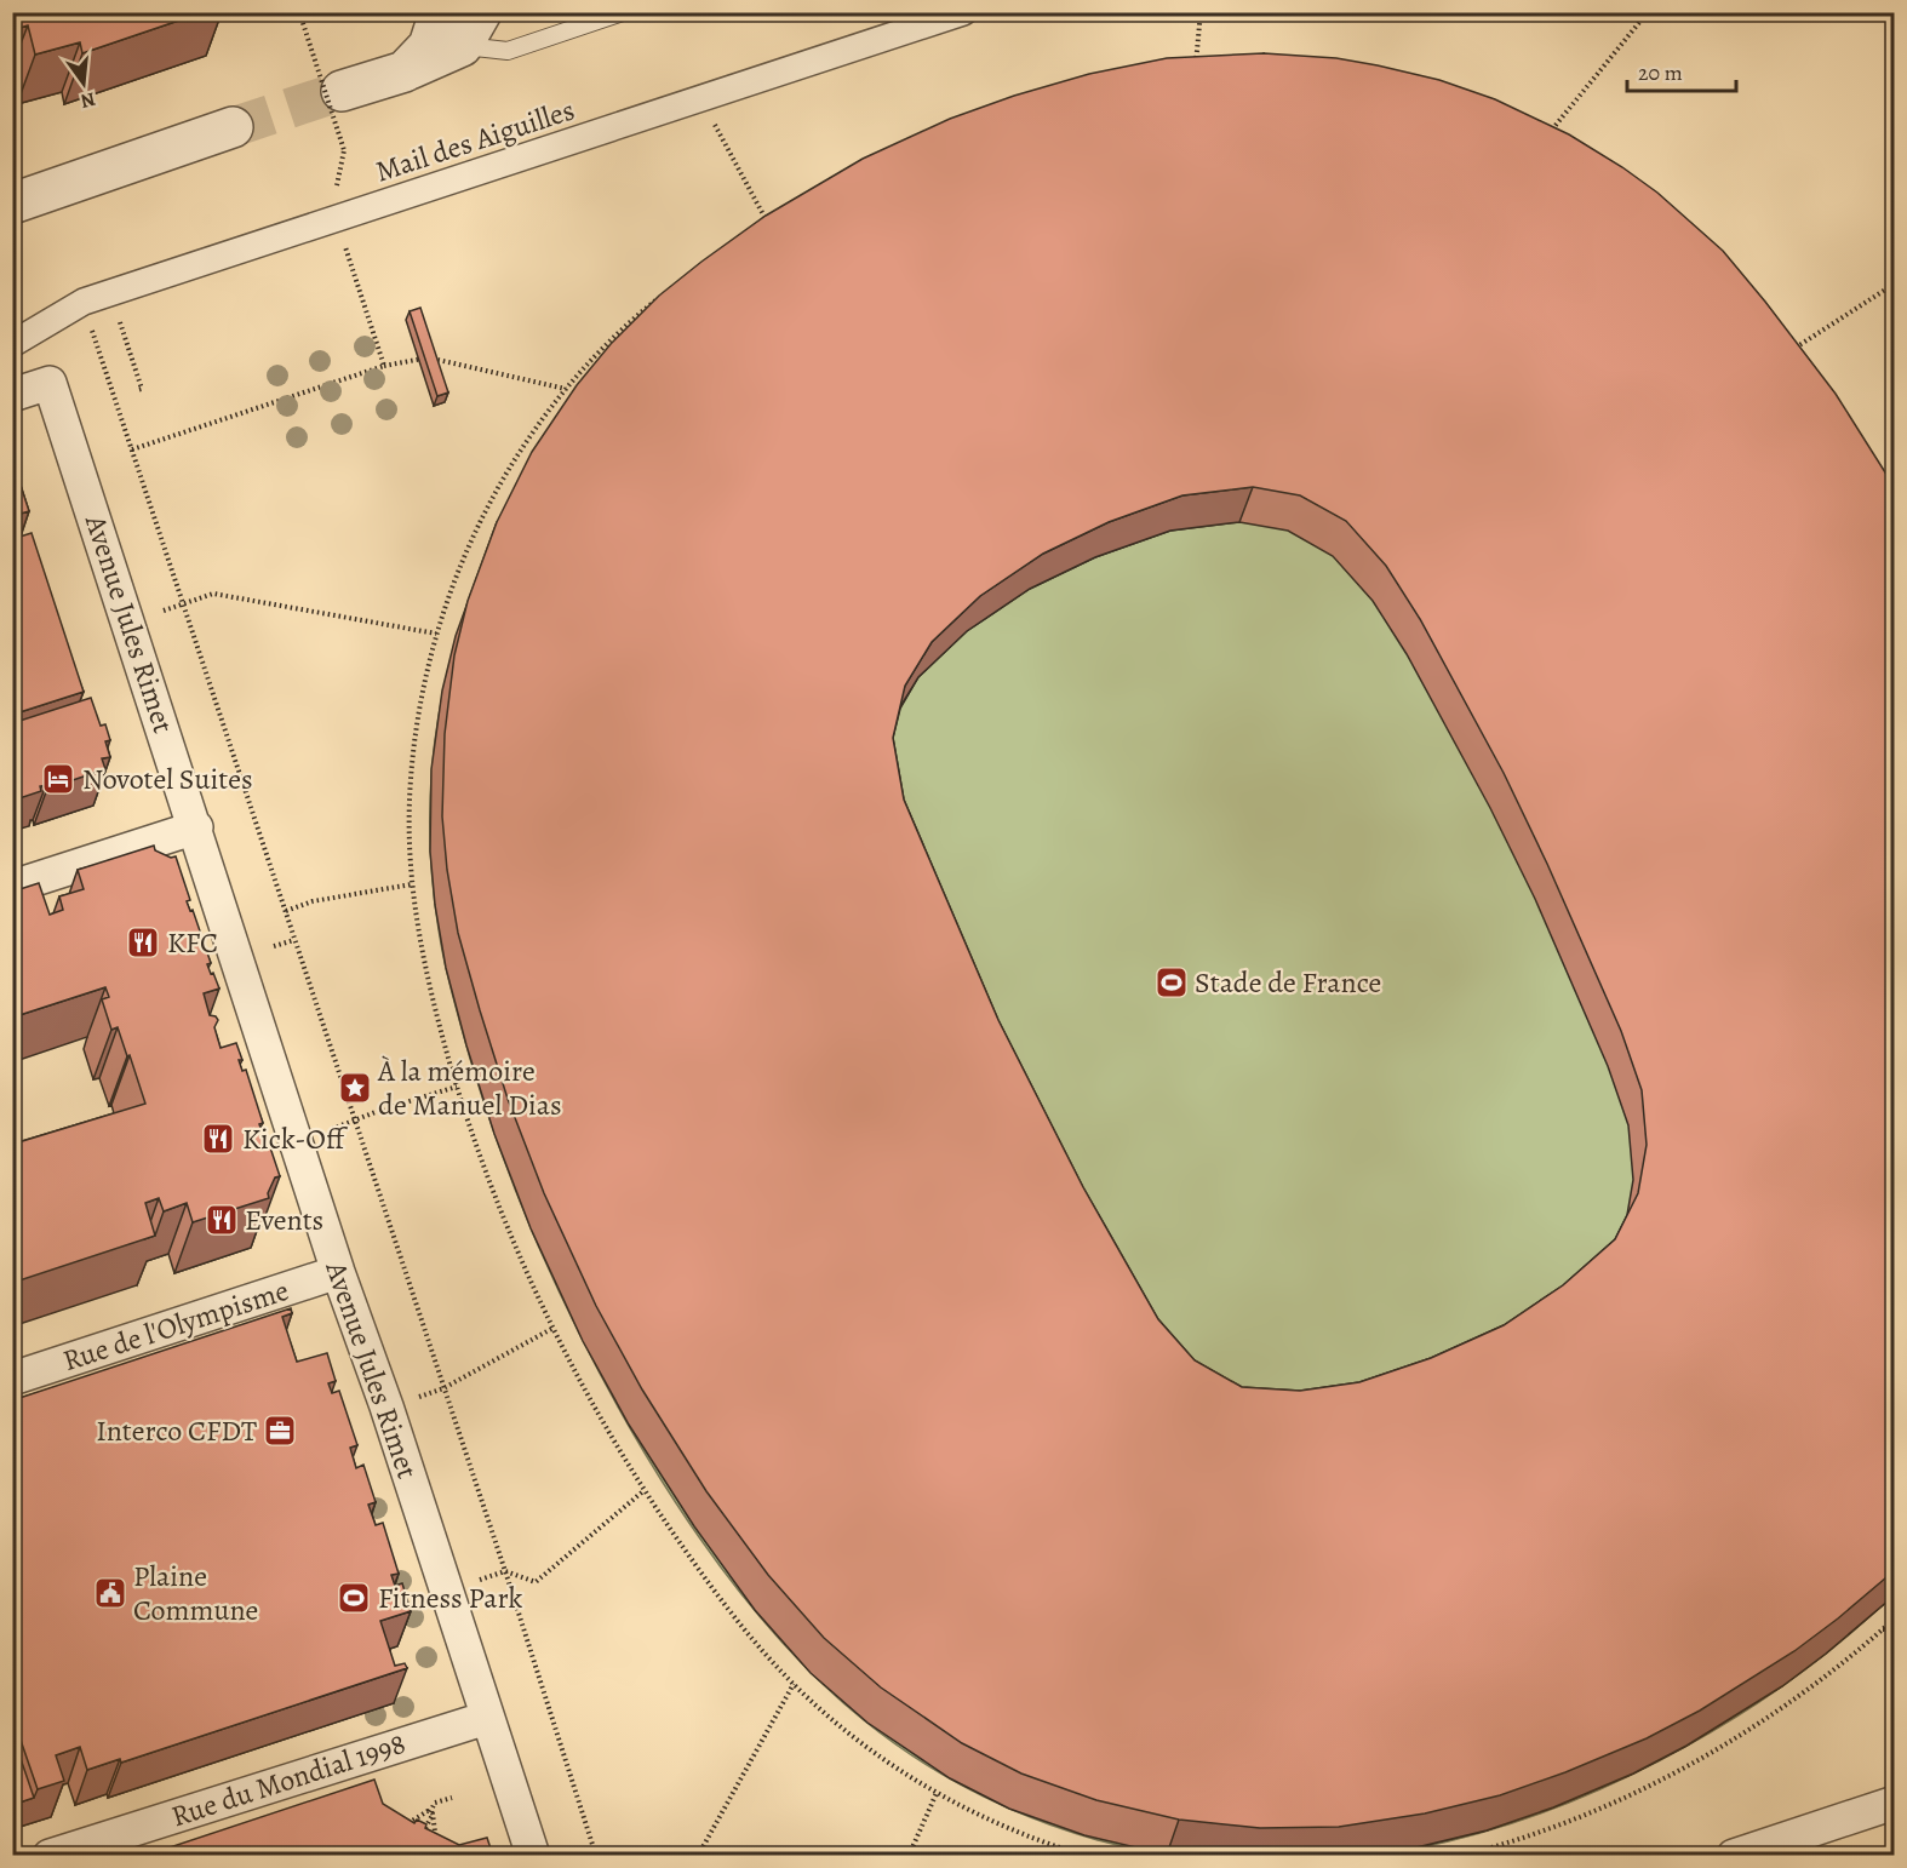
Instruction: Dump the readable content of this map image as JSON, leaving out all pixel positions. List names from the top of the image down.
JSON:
{
  "streets": {
    "street": [
      "Mail des Aiguilles",
      "Avenue Jules Rimet",
      "Rue de l'Olympisme",
      "Rue du Mondial 1998"
    ]
  },
  "crossings": [
    ["Avenue Jules Rimet", "Rue de l'Olympisme"],
    ["Avenue Jules Rimet", "Rue du Mondial 1998"]
  ],
  "places": {
    "hotel": ["Novotel Suites"],
    "restaurant": ["KFC", "Kick-Off", "Events"],
    "sports": ["Stade de France", "Fitness Park"],
    "place": ["À la mémoire de Manuel Dias"],
    "office": ["Interco CFDT"],
    "public building": ["Plaine Commune"]
  },
  "scale_bar": "20 m",
  "north": "bottom"
}
